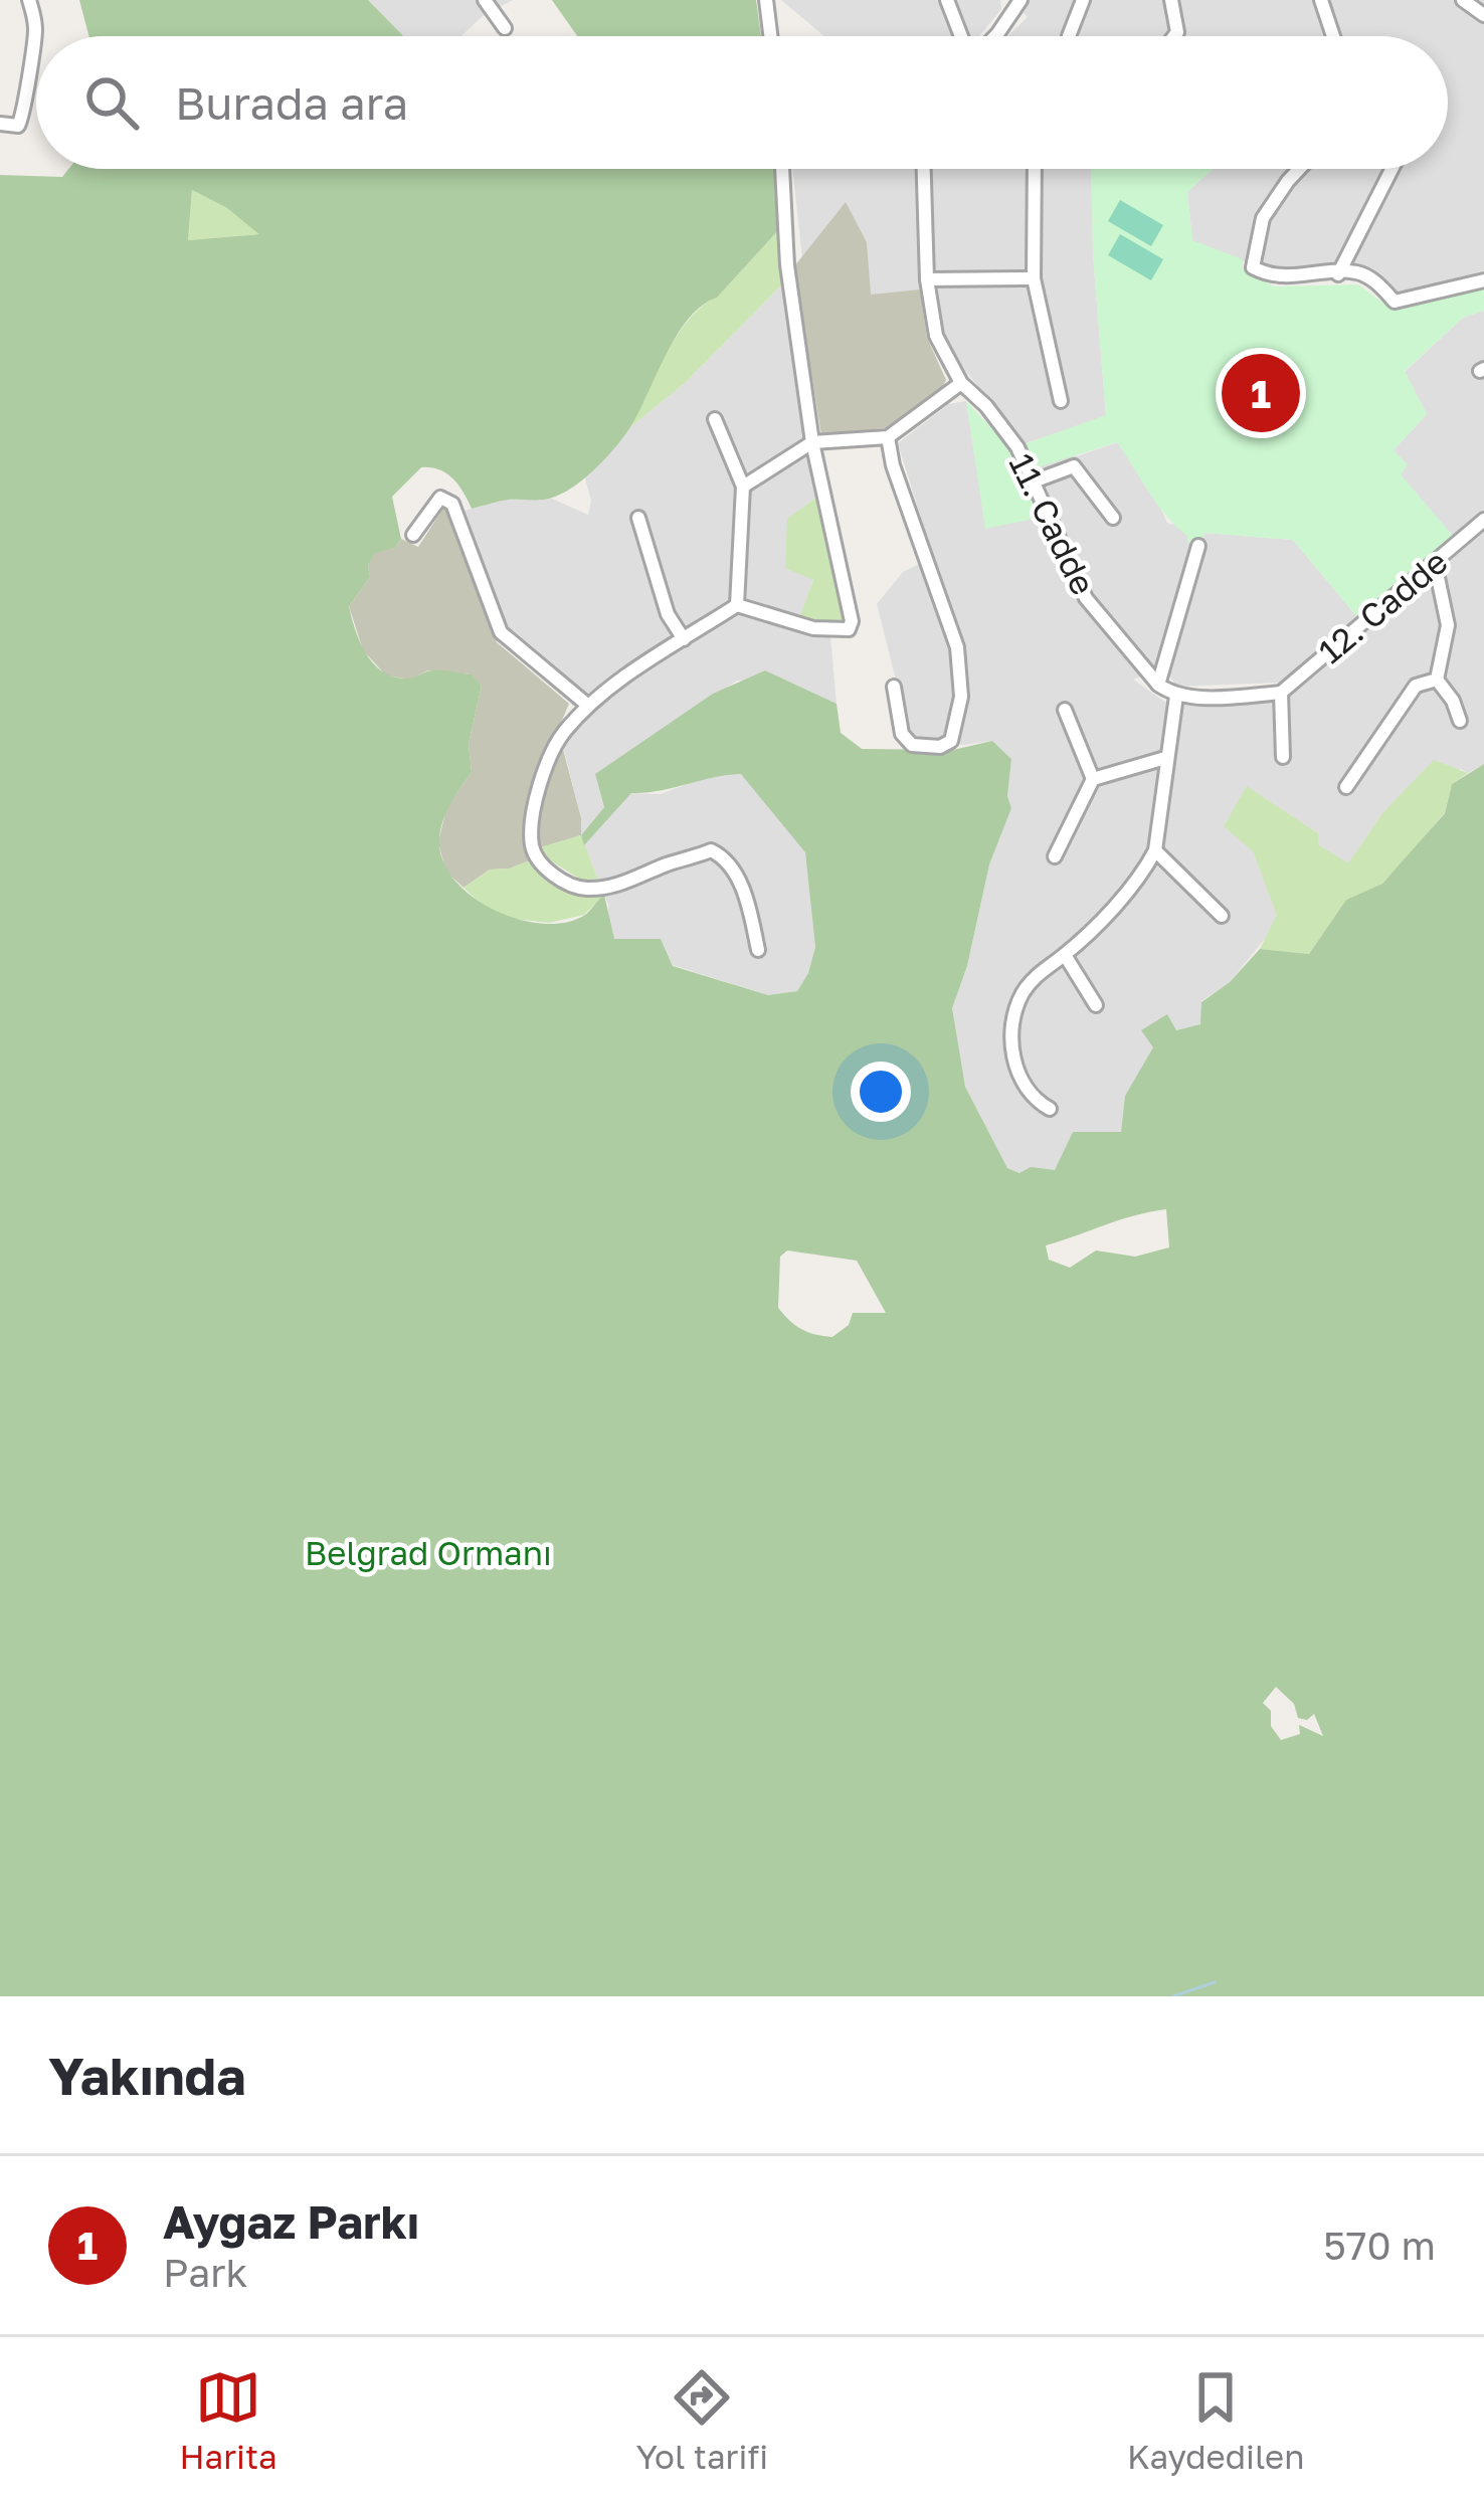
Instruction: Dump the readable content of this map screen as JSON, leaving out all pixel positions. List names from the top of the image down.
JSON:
{
  "streets": {
    "street": ["11. Cadde", "12. Cadde"]
  },
  "parks": ["Belgrad Ormanı"],
  "page": {
    "search": "Burada ara",
    "pins": "1",
    "heading": "Yakında",
    "list": [
      {
        "mark": "1",
        "name": "Aygaz Parkı",
        "note": "Park",
        "value": "570 m"
      }
    ],
    "nav": ["Harita", "Yol tarifi", "Kaydedilen"]
  }
}
